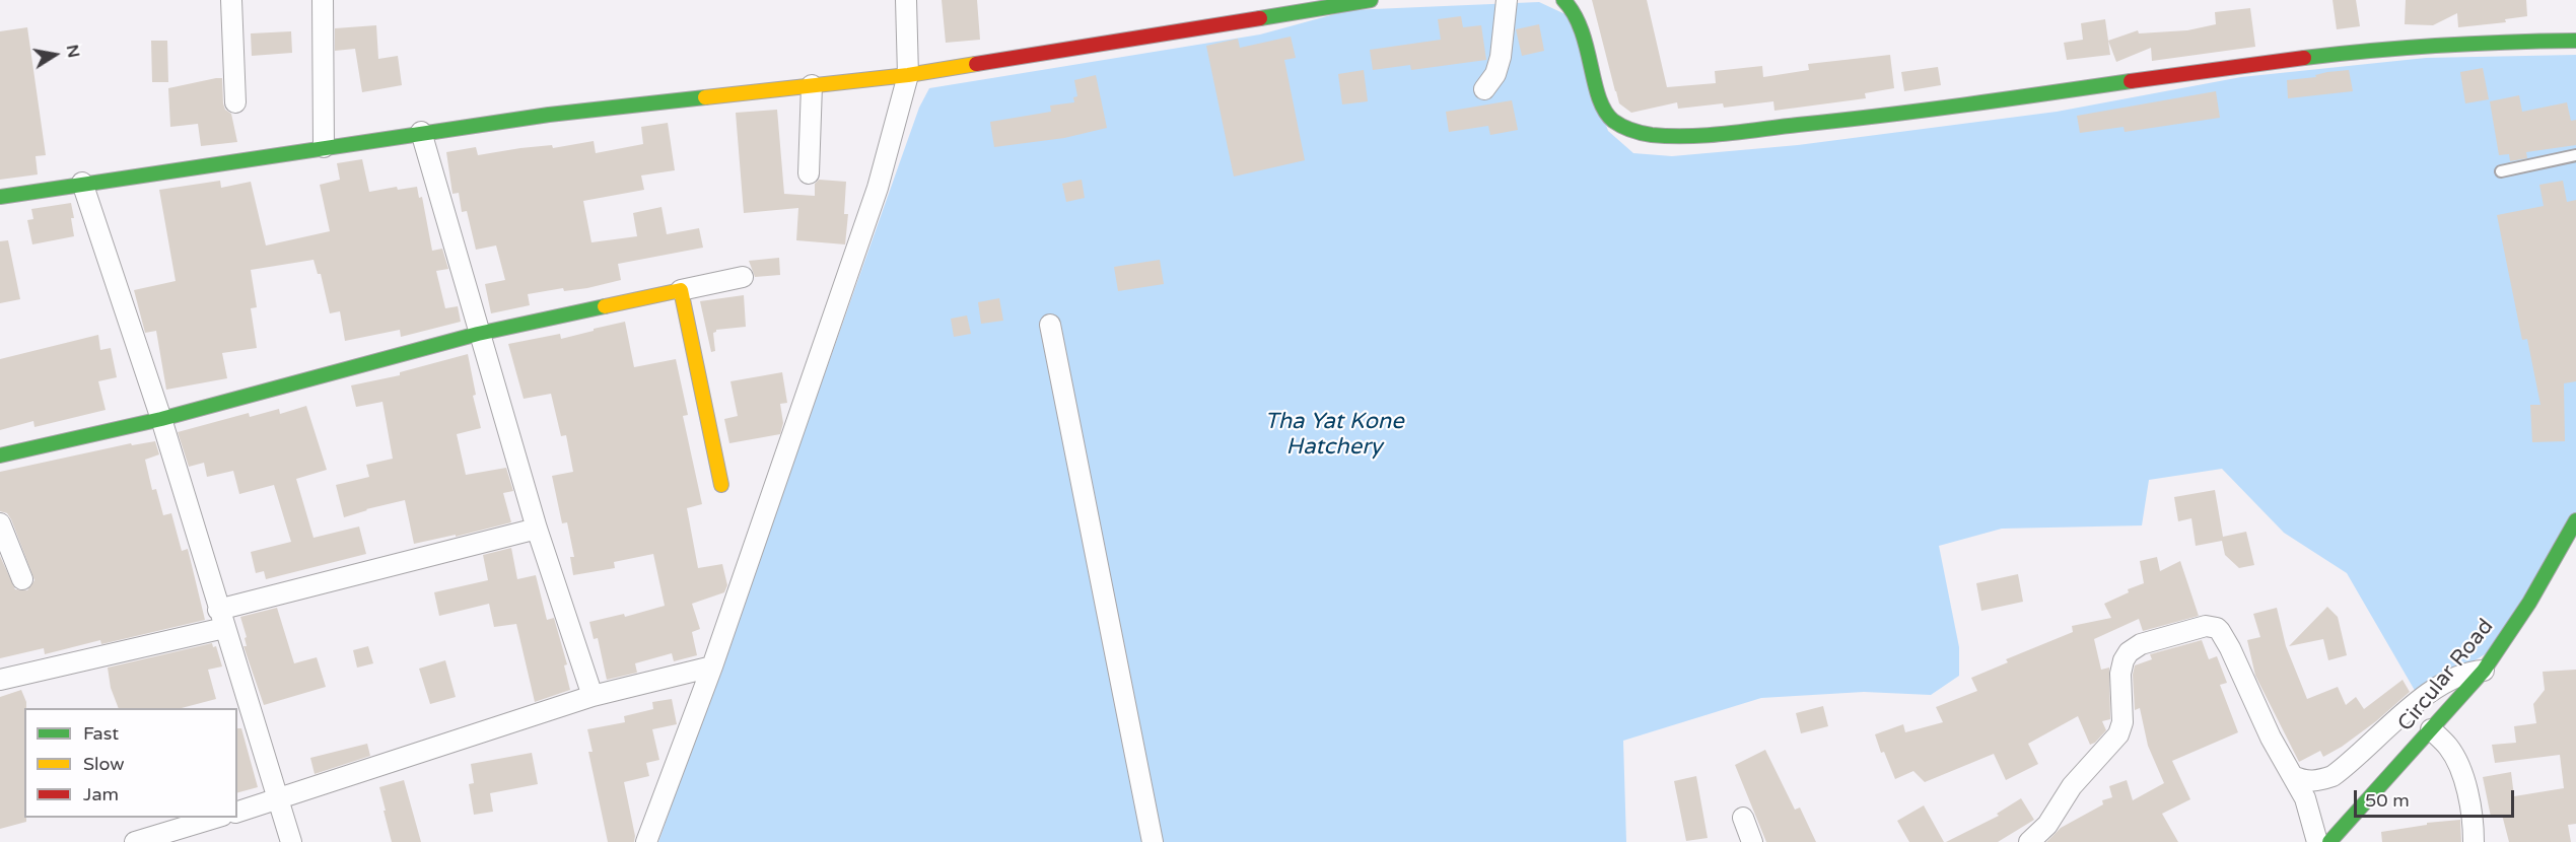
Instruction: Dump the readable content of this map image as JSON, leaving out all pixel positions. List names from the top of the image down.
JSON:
{
  "streets": {
    "street": ["Circular Road"]
  },
  "water": ["Tha Yat Kone Hatchery"],
  "legend": ["Fast", "Slow", "Jam"],
  "scale_bar": "50 m",
  "north": "right"
}
